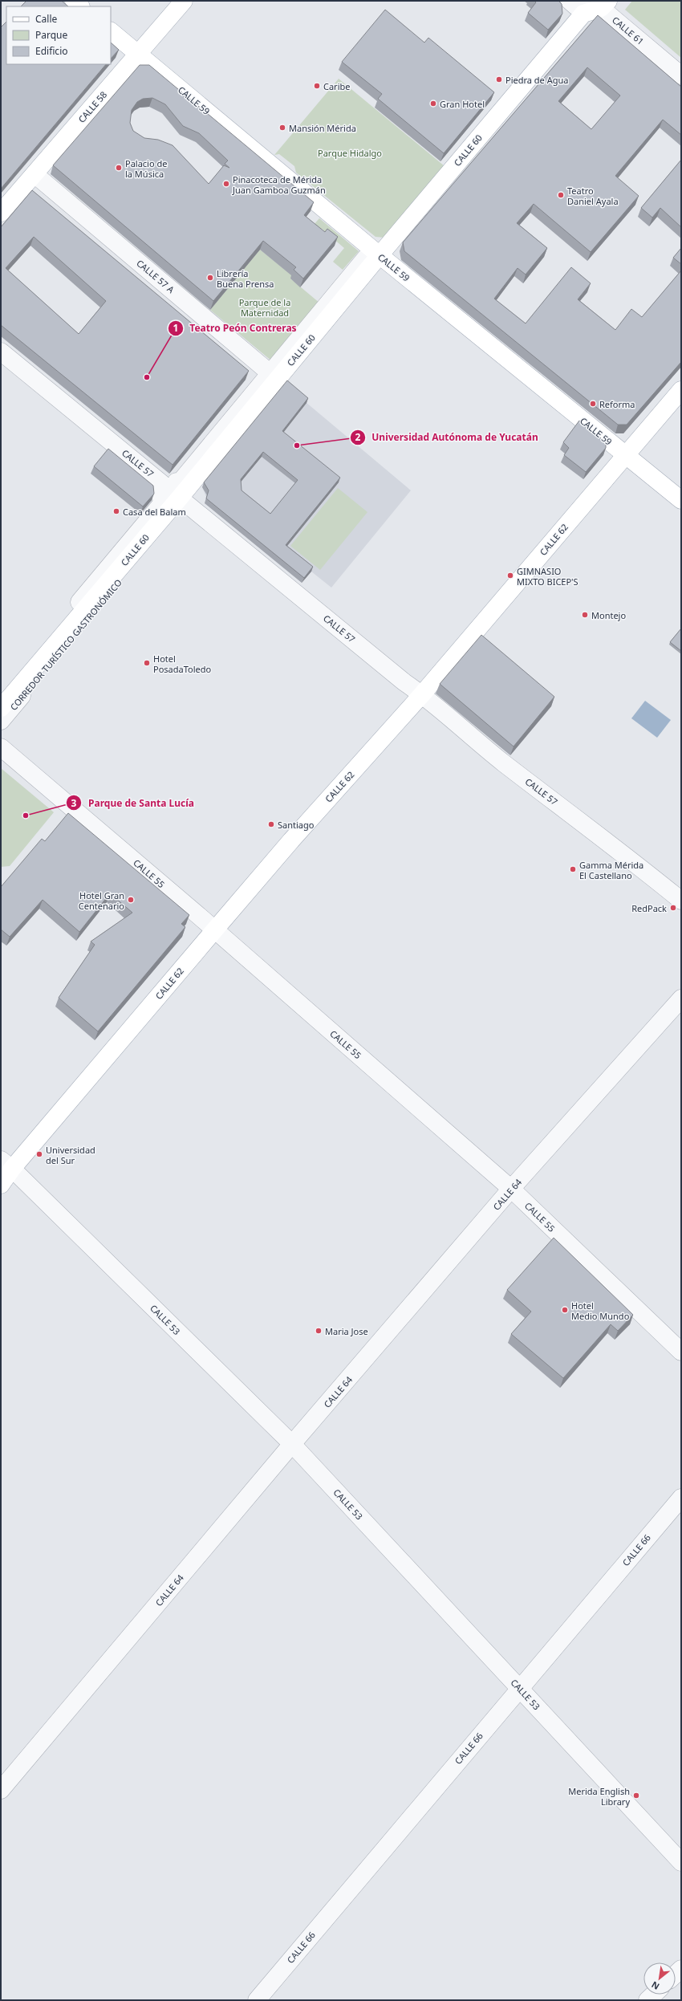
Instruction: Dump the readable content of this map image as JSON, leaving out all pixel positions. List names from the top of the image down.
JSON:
{
  "streets": {
    "main road": [
      "CALLE 59",
      "CALLE 58",
      "CALLE 60",
      "CALLE 62"
    ],
    "street": [
      "CALLE 61",
      "CALLE 57 A",
      "CALLE 57",
      "CORREDOR TURÍSTICO GASTRONÓMICO",
      "CALLE 55",
      "CALLE 64",
      "CALLE 53",
      "CALLE 66"
    ]
  },
  "crossings": [
    ["CALLE 61", "CALLE 60"],
    ["CALLE 59", "CALLE 58"],
    ["CALLE 59", "CALLE 60"],
    ["CALLE 59", "CALLE 62"],
    ["CALLE 58", "CALLE 57 A"],
    ["CALLE 60", "CALLE 57 A"],
    ["CALLE 60", "CALLE 57"],
    ["CALLE 60", "CORREDOR TURÍSTICO GASTRONÓMICO"],
    ["CALLE 57", "CALLE 62"],
    ["CALLE 57", "CORREDOR TURÍSTICO GASTRONÓMICO"],
    ["CALLE 62", "CALLE 55"],
    ["CALLE 62", "CALLE 53"],
    ["CALLE 55", "CALLE 64"],
    ["CALLE 64", "CALLE 53"],
    ["CALLE 53", "CALLE 66"]
  ],
  "parks": ["Parque Hidalgo", "Parque de la Maternidad"],
  "places": [
    "Piedra de Agua",
    "Caribe",
    "Gran Hotel",
    "Mansión Mérida",
    "Palacio de la Música",
    "Pinacoteca de Mérida Juan Gamboa Guzmán",
    "Teatro Daniel Ayala",
    "Librería Buena Prensa",
    "Teatro Peón Contreras",
    "Reforma",
    "Universidad Autónoma de Yucatán",
    "Casa del Balam",
    "GIMNASIO MIXTO BICEP'S",
    "Montejo",
    "Hotel PosadaToledo",
    "Parque de Santa Lucía",
    "Santiago",
    "Gamma Mérida El Castellano",
    "Hotel Gran Centenario",
    "RedPack",
    "Universidad del Sur",
    "Hotel Medio Mundo",
    "Maria Jose",
    "Merida English Library"
  ],
  "legend": ["Calle", "Parque", "Edificio"],
  "north": "bottom left"
}
